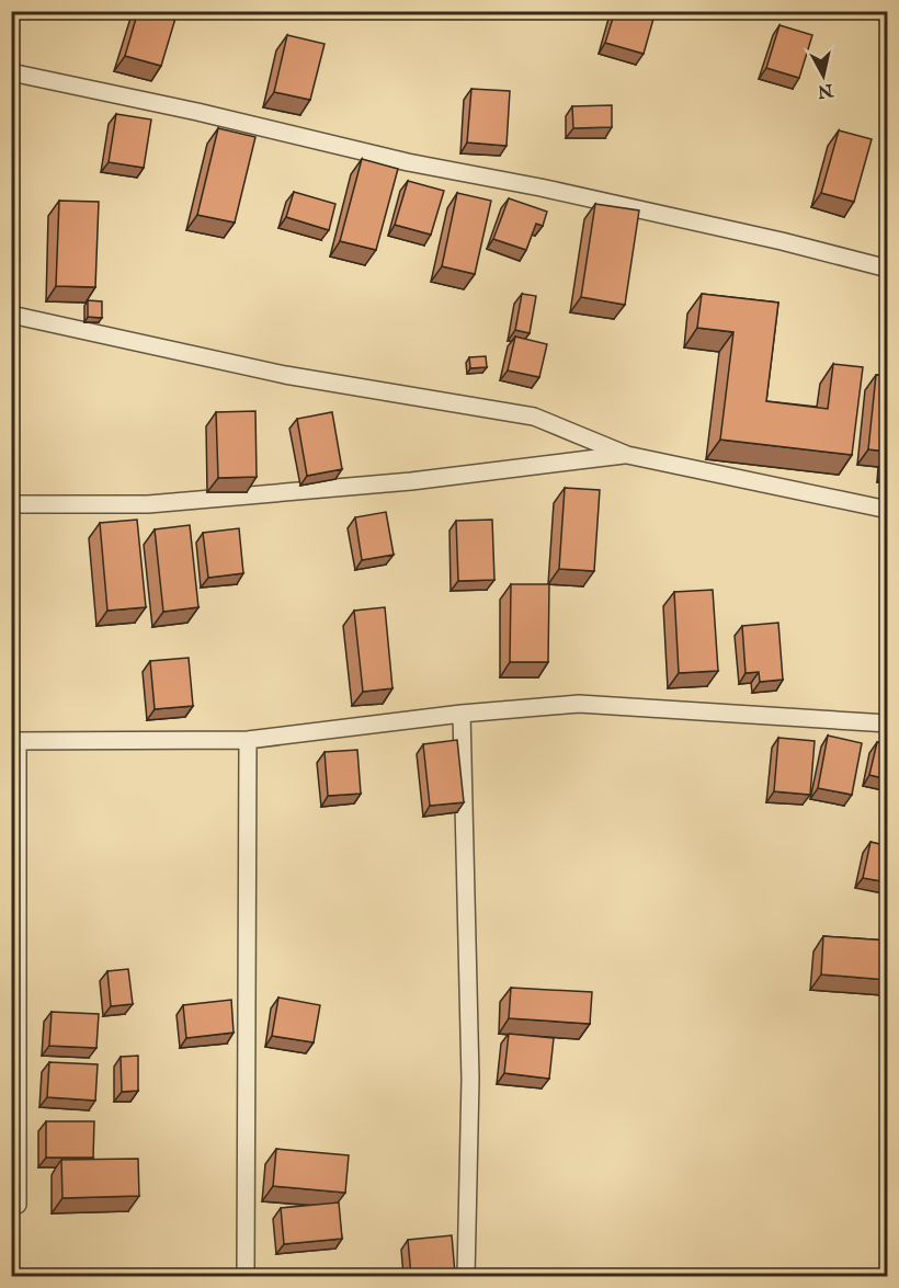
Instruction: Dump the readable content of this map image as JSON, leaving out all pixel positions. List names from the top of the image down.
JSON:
{
  "north": "bottom"
}
